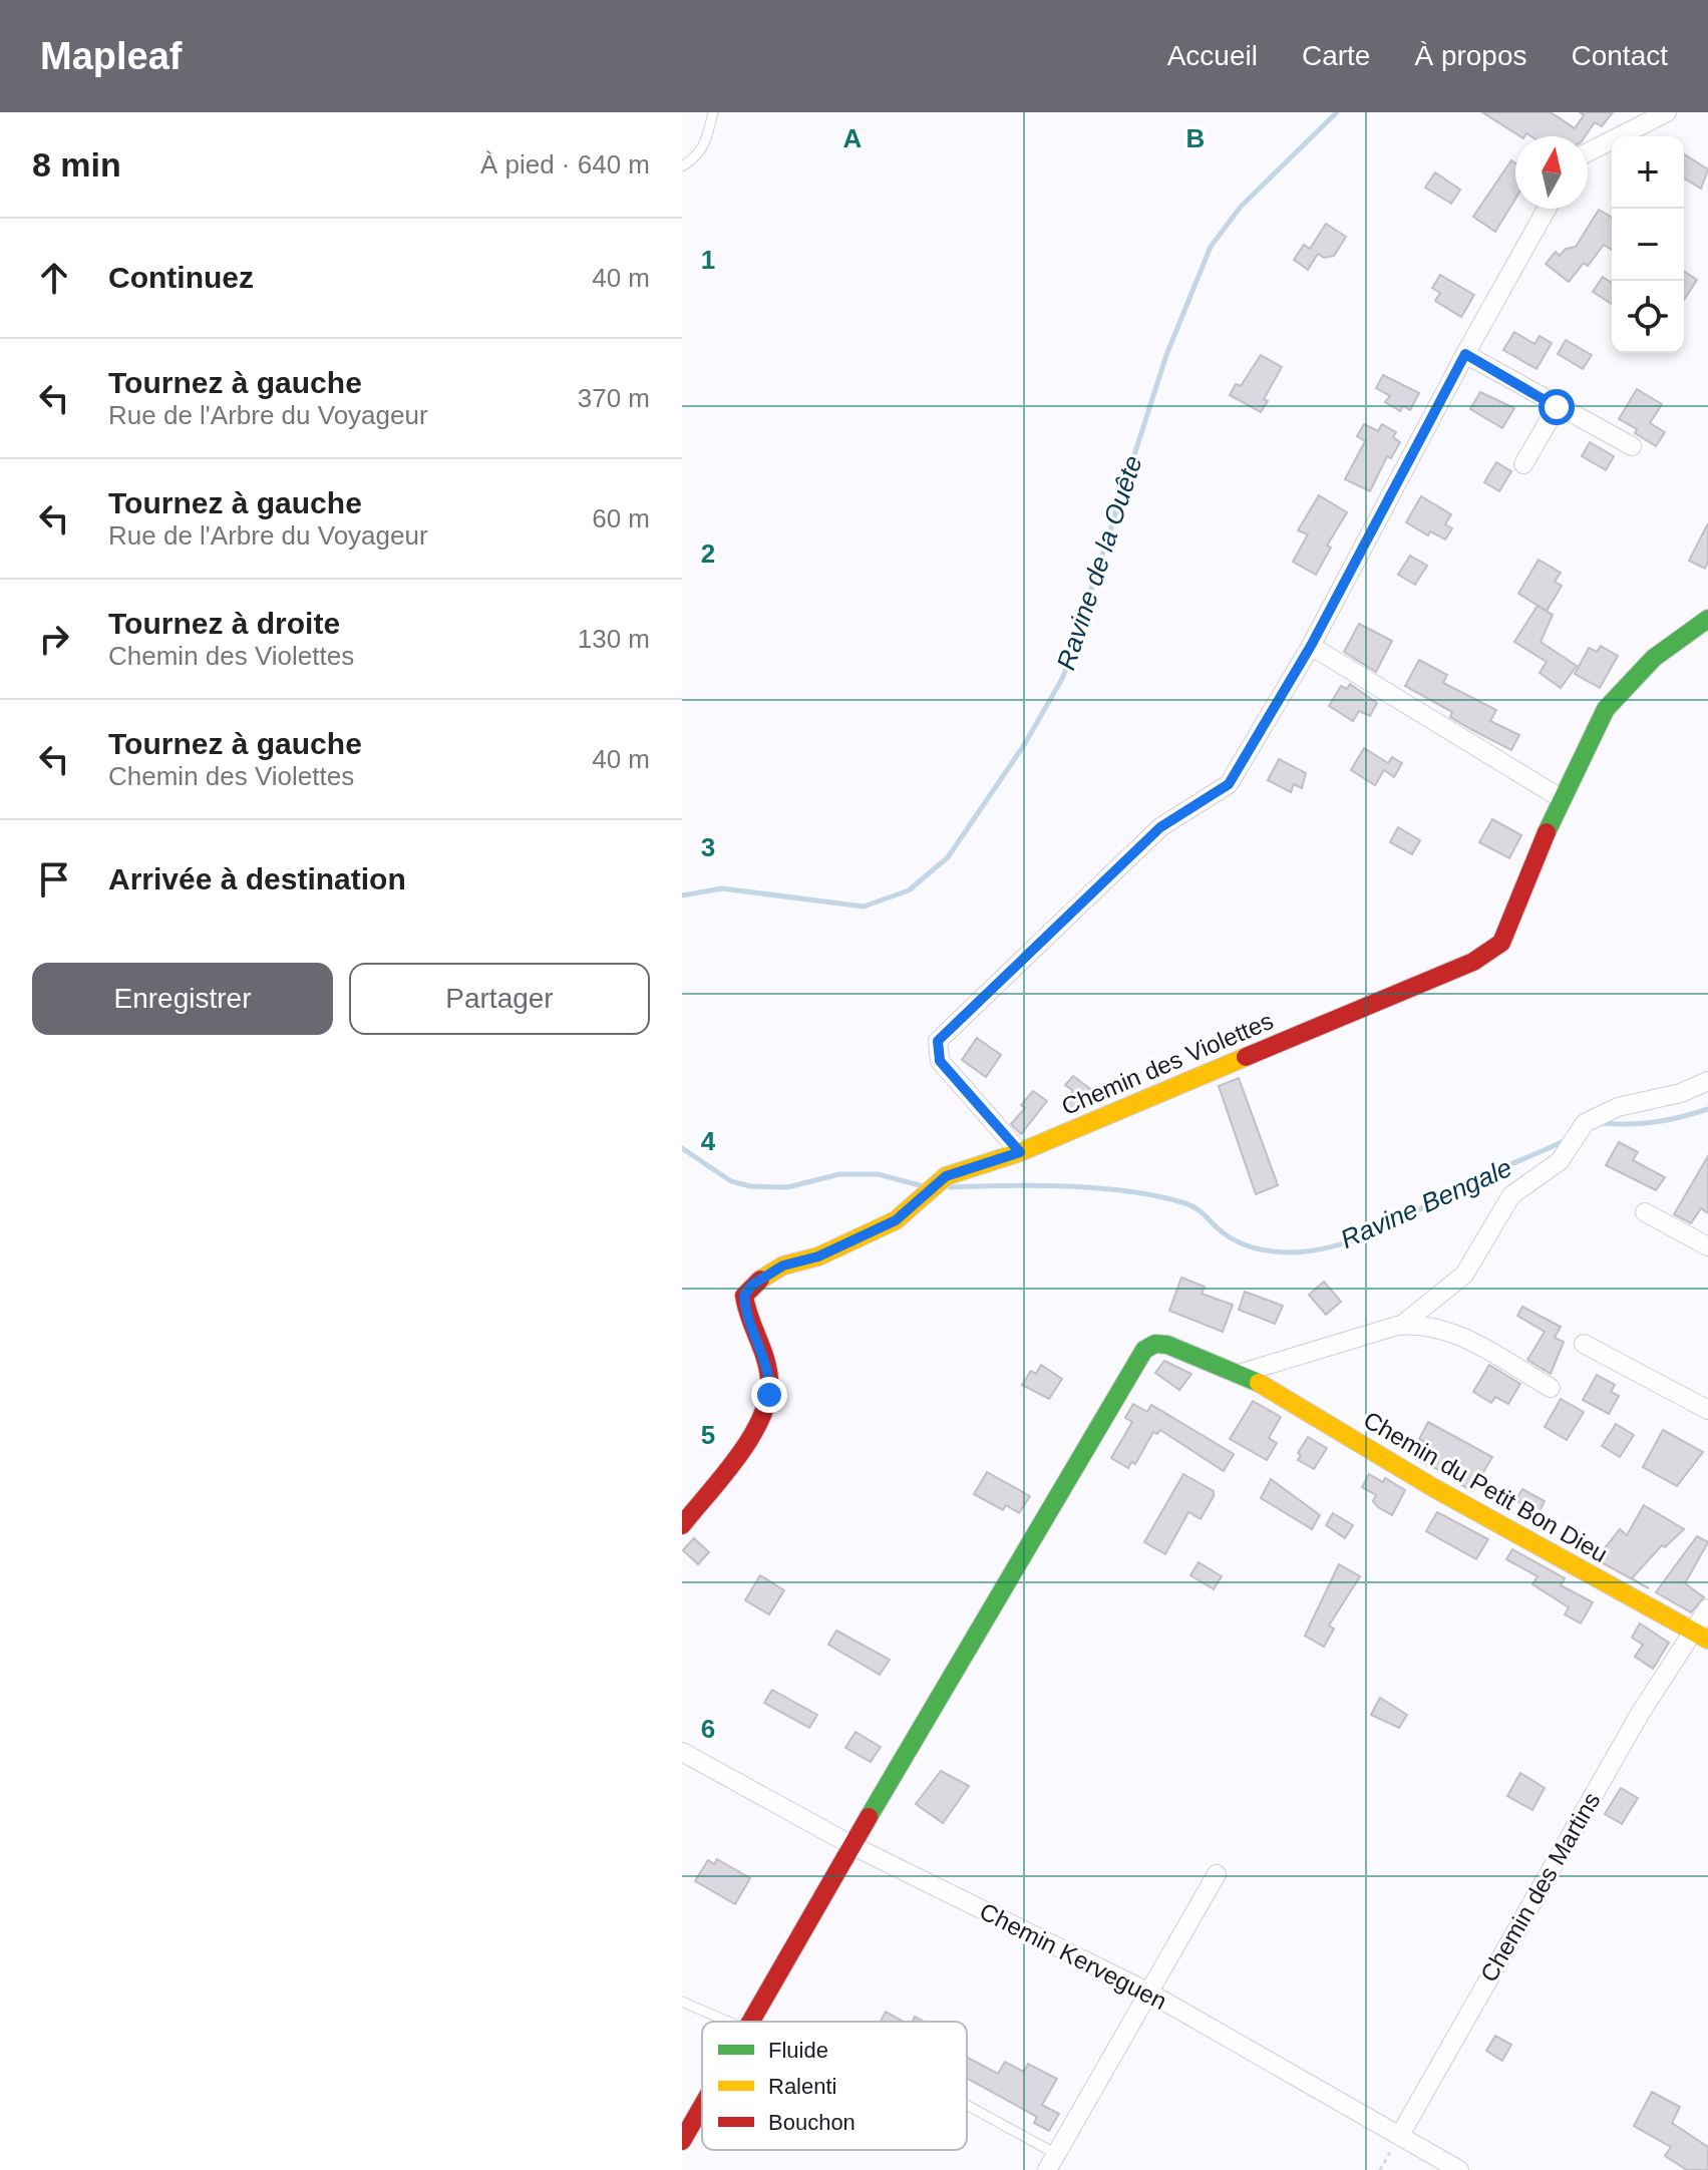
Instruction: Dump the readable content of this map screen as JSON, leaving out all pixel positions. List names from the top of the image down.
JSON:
{
  "streets": {
    "street": [
      "Chemin des Violettes",
      "Chemin du Petit Bon Dieu",
      "Chemin des Martins",
      "Chemin Kerveguen"
    ]
  },
  "crossings": [
    ["Chemin du Petit Bon Dieu", "Chemin des Martins"],
    ["Chemin du Petit Bon Dieu", "Chemin Kerveguen"],
    ["Chemin des Martins", "Chemin Kerveguen"]
  ],
  "water": ["Ravine de la Ouête", "Ravine Bengale"],
  "legend": ["Fluide", "Ralenti", "Bouchon"],
  "north": "top",
  "page": {
    "header": "Mapleaf",
    "nav": [
      "Accueil",
      "Carte",
      "À propos",
      "Contact"
    ],
    "heading": ["8 min", "À pied · 640 m"],
    "map_buttons": ["+", "−"],
    "list": [
      ["Continuez", "40 m"],
      ["Tournez à gauche", "Rue de l'Arbre du Voyageur", "370 m"],
      ["Tournez à gauche", "Rue de l'Arbre du Voyageur", "60 m"],
      ["Tournez à droite", "Chemin des Violettes", "130 m"],
      ["Tournez à gauche", "Chemin des Violettes", "40 m"],
      "Arrivée à destination"
    ],
    "buttons": ["Enregistrer", "Partager"]
  },
  "grid": {
    "columns": ["A", "B"],
    "rows": [
      "1",
      "2",
      "3",
      "4",
      "5",
      "6"
    ]
  }
}
